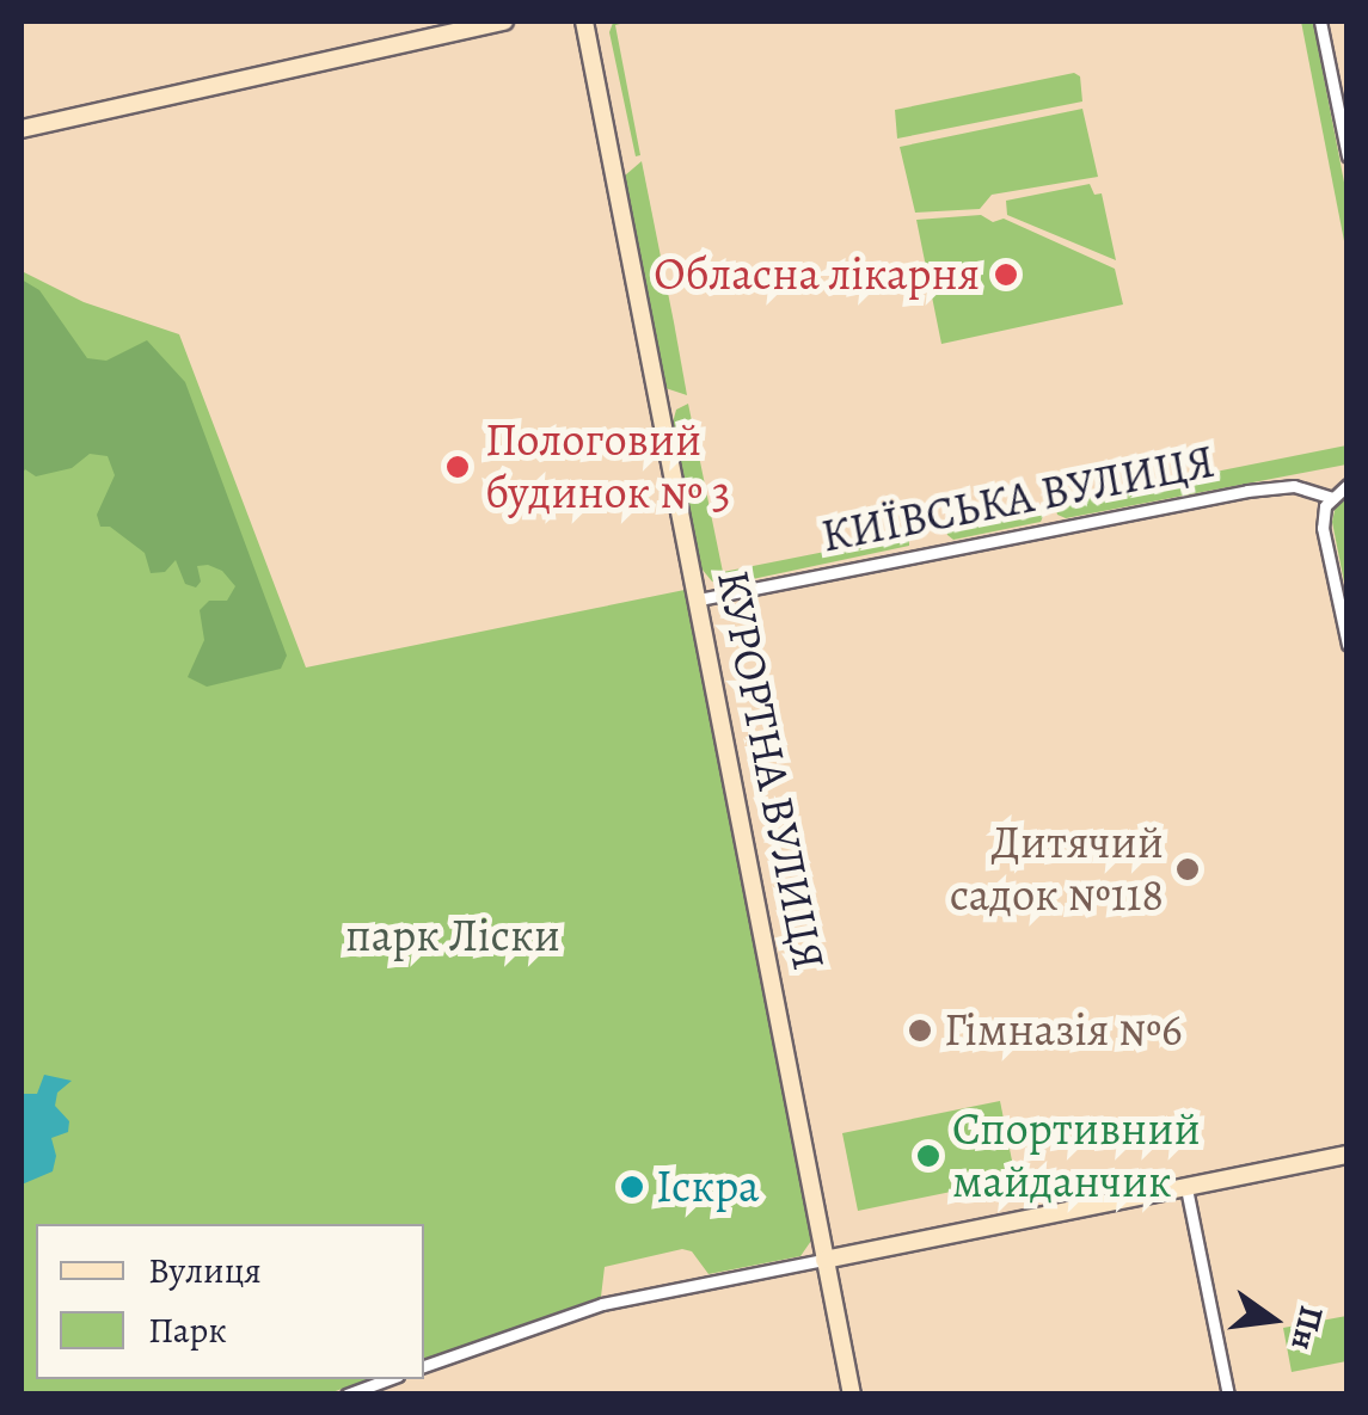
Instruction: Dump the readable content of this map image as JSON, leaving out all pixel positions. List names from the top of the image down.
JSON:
{
  "streets": {
    "main road": ["КУРОРТНА ВУЛИЦЯ"],
    "street": ["КИЇВСЬКА ВУЛИЦЯ"]
  },
  "crossings": [
    ["КИЇВСЬКА ВУЛИЦЯ", "КУРОРТНА ВУЛИЦЯ"]
  ],
  "parks": ["парк Ліски"],
  "places": [
    "Обласна лікарня",
    "Пологовий будинок № 3",
    "Дитячий садок №118",
    "Гімназія №6",
    "Спортивний майданчик",
    "Іскра"
  ],
  "legend": ["Вулиця", "Парк"],
  "north": "right"
}
